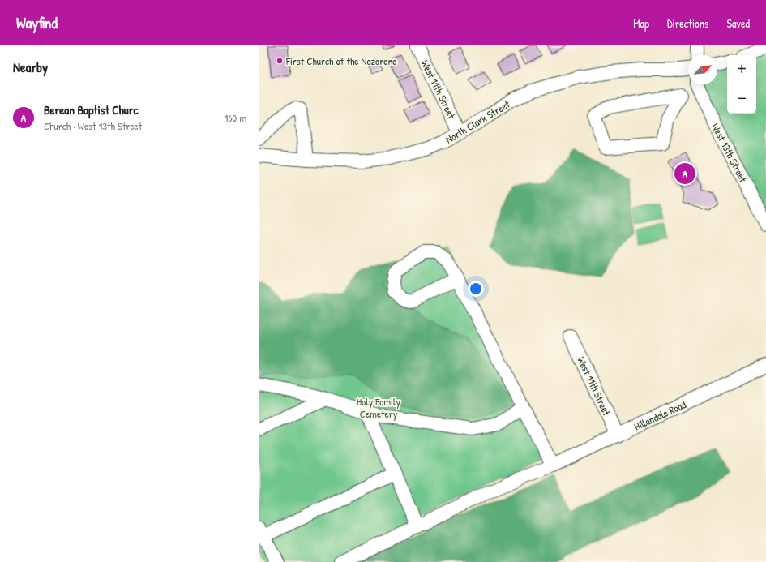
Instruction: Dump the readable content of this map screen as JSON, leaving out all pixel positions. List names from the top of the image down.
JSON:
{
  "streets": {
    "street": [
      "West 11th Street",
      "North Clark Street",
      "West 13th Street",
      "Hillandale Road"
    ]
  },
  "crossings": [
    ["West 11th Street", "North Clark Street"],
    ["West 11th Street", "Hillandale Road"]
  ],
  "parks": ["Holy Family Cemetery"],
  "places": ["First Church of the Nazarene"],
  "north": "top right",
  "page": {
    "header": "Wayfind",
    "nav": ["Map", "Directions", "Saved"],
    "heading": "Nearby",
    "map_buttons": ["+", "−"],
    "list": [
      {
        "mark": "A",
        "name": "Berean Baptist Churc",
        "note": "Church · West 13th Street",
        "value": "160 m"
      }
    ],
    "pins": "A"
  }
}
